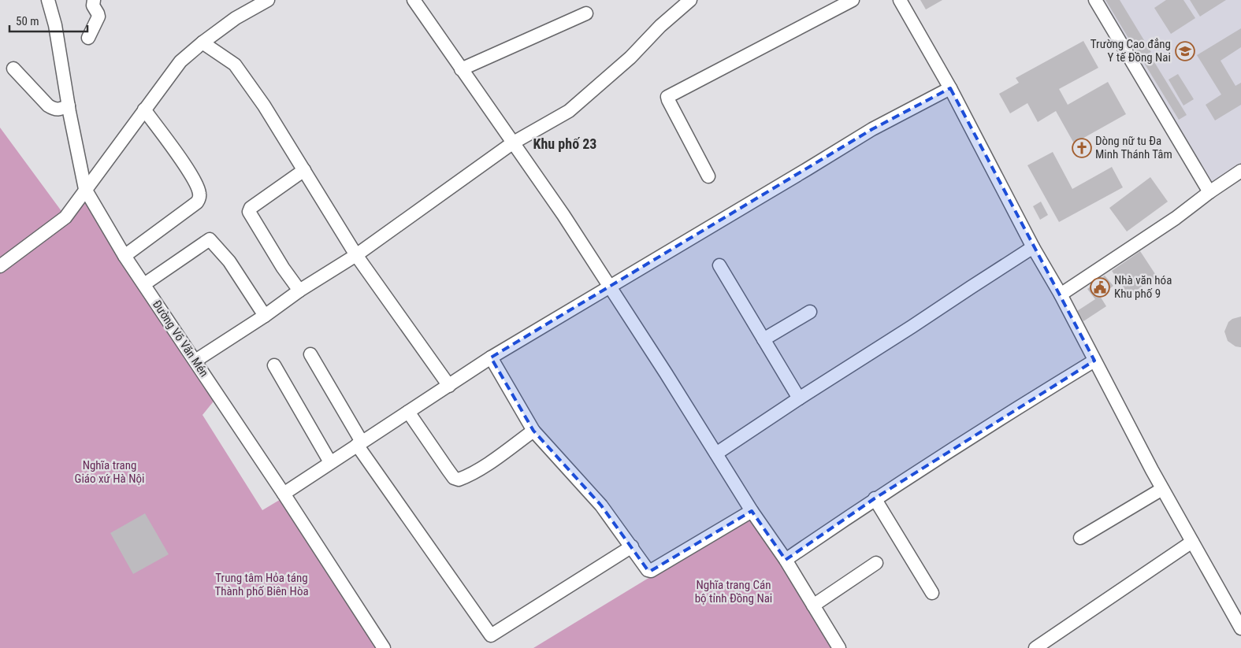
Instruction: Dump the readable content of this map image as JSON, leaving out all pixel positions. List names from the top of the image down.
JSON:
{
  "streets": {
    "street": ["Đường Võ Văn Mén"]
  },
  "districts": ["Khu phố 23"],
  "parks": ["Nghĩa trang Giáo xứ Hà Nội", "Trung tâm Hỏa táng Thành phố Biên Hòa", "Nghĩa trang Cán bộ tỉnh Đồng Nai"],
  "places": {
    "school or university": ["Trường Cao đẳng Y tế Đồng Nai"],
    "church": ["Dòng nữ tu Đa Minh Thánh Tâm"],
    "public building": ["Nhà văn hóa Khu phố 9"]
  },
  "scale_bar": "50 m"
}
